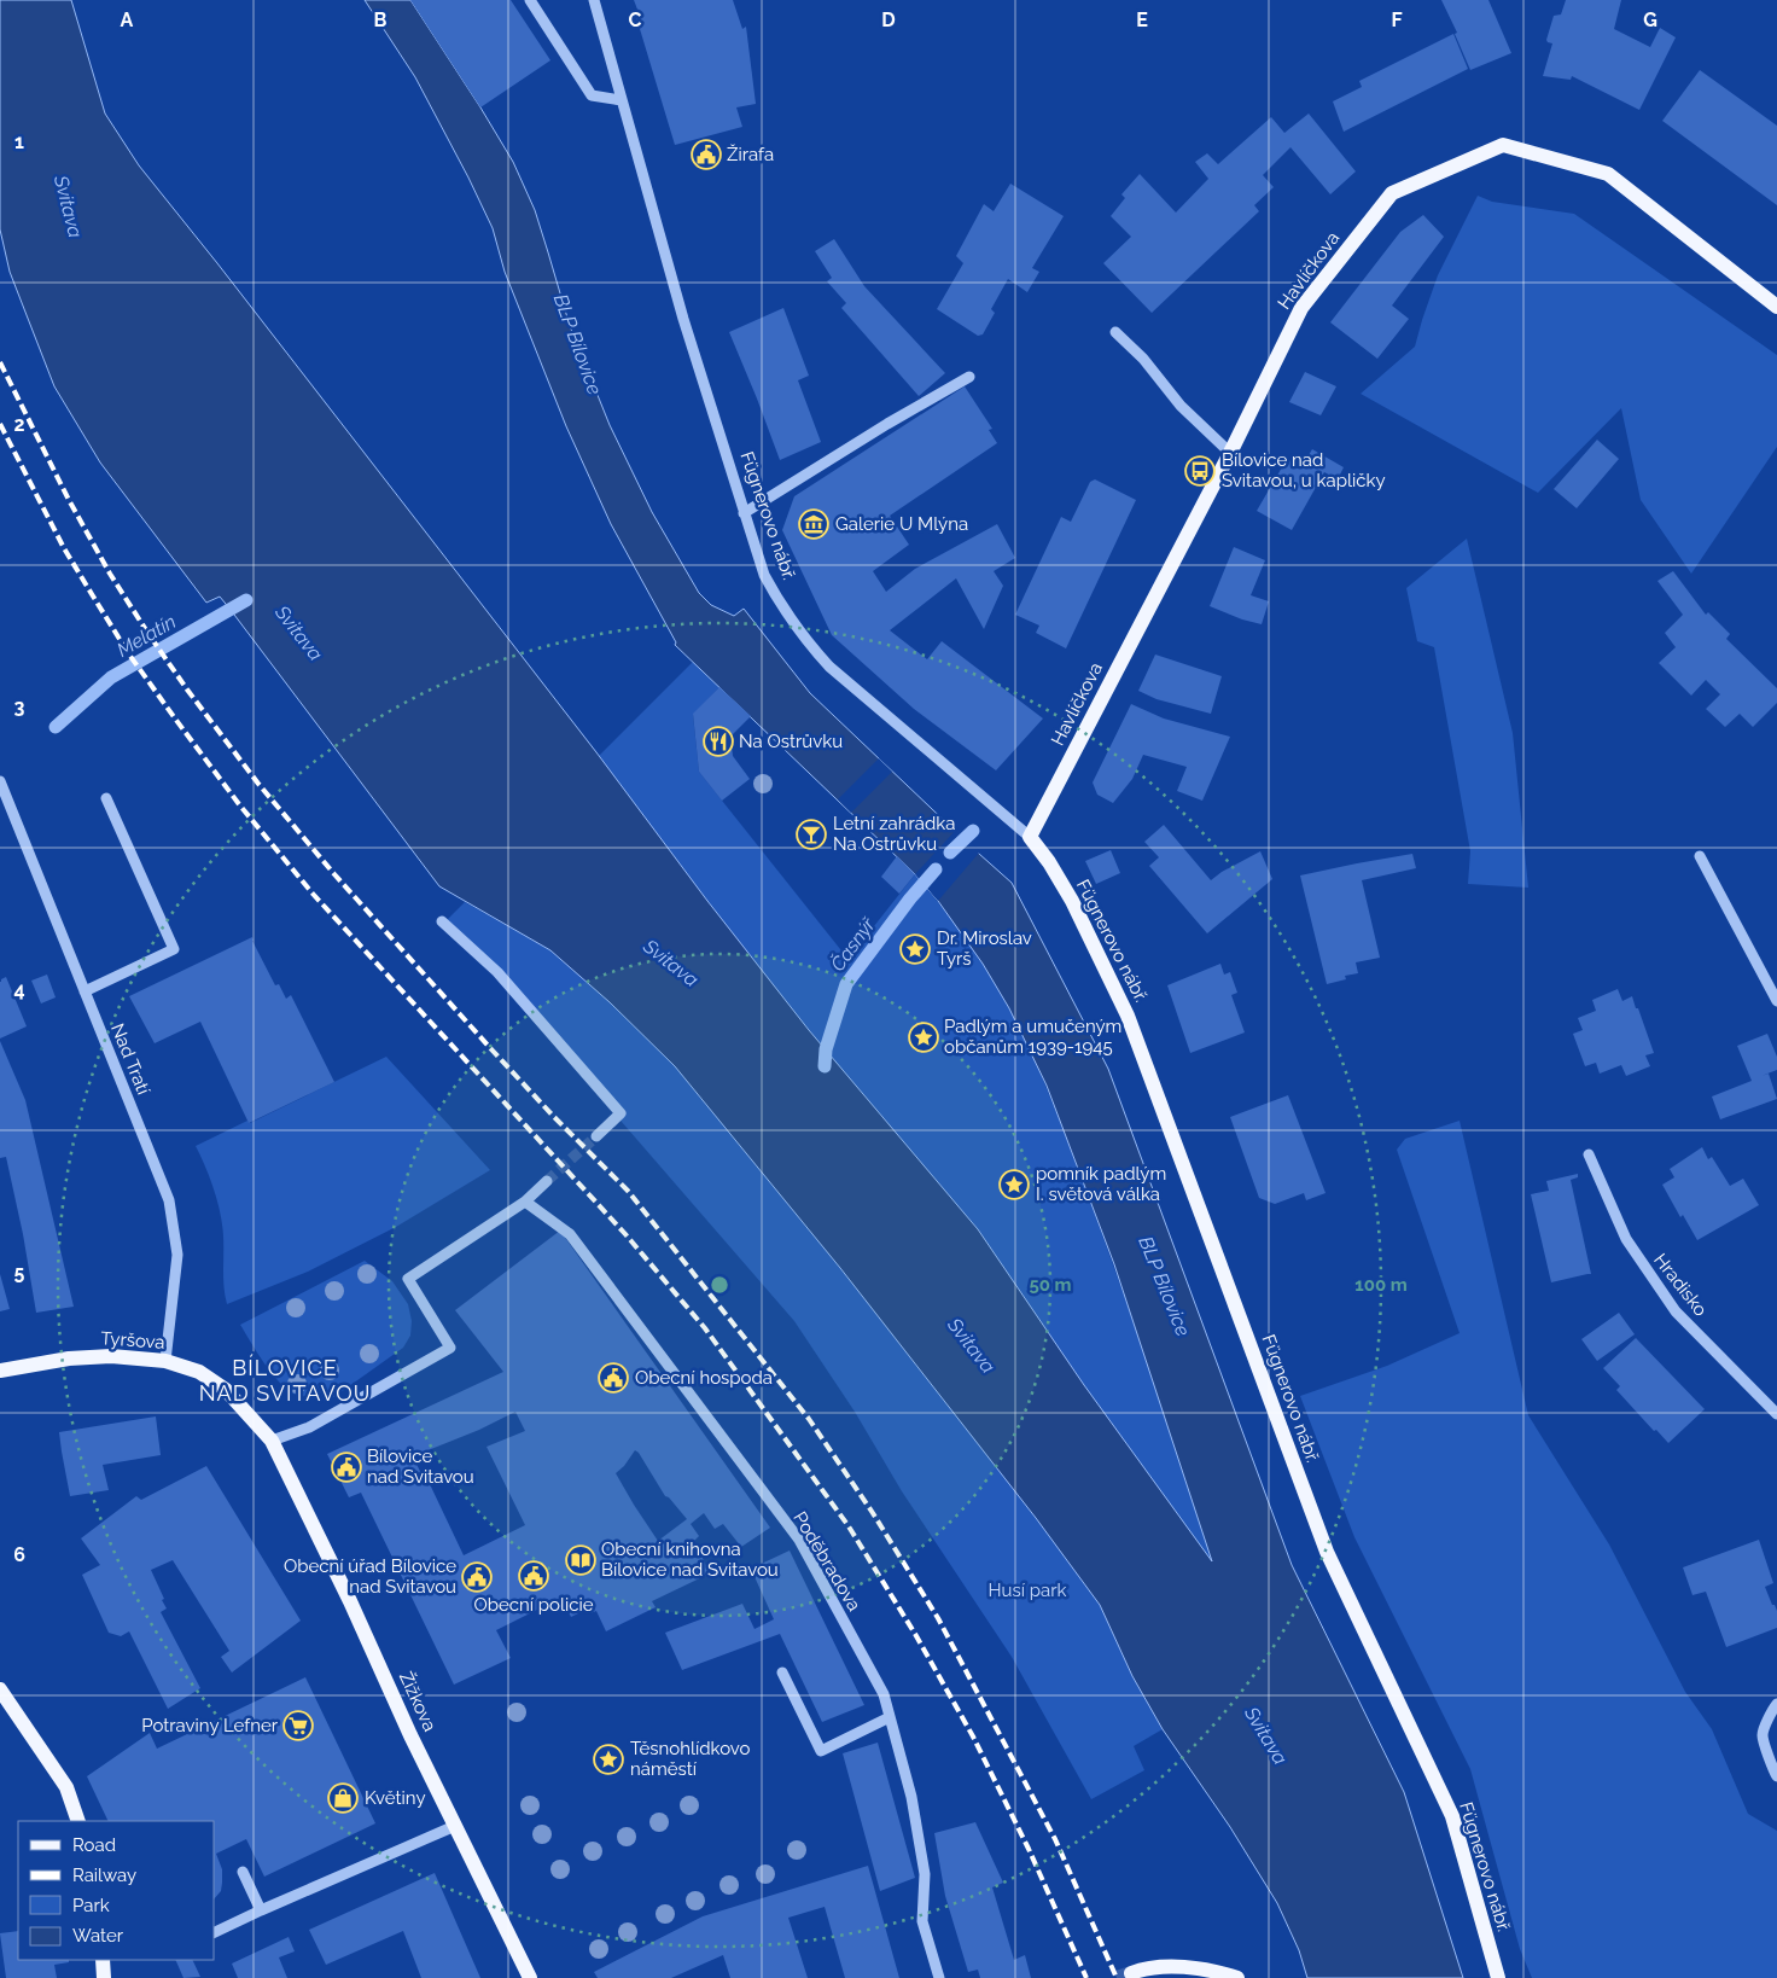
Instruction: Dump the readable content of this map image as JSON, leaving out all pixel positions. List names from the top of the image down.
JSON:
{
  "streets": {
    "main road": [
      "Havlíčkova",
      "Fügnerovo nábř.",
      "Tyršova",
      "Žižkova"
    ],
    "street": ["Nad Tratí", "Hradisko", "Poděbradova"]
  },
  "crossings": [
    ["Havlíčkova", "Fügnerovo nábř."],
    ["Nad Tratí", "Tyršova"],
    ["Tyršova", "Žižkova"]
  ],
  "districts": ["BÍLOVICE NAD SVITAVOU"],
  "water": [
    "Svitava",
    "BLP Bílovice",
    "Melatín",
    "Časnýř"
  ],
  "parks": ["Husí park"],
  "places": {
    "public building": [
      "Žirafa",
      "Obecní hospoda",
      "Bílovice nad Svitavou",
      "Obecní policie",
      "Obecní úřad Bílovice nad Svitavou"
    ],
    "bus stop": ["Bílovice nad Svitavou, u kapličky"],
    "museum": ["Galerie U Mlýna"],
    "restaurant": ["Na Ostrůvku"],
    "bar": ["Letní zahrádka Na Ostrůvku"],
    "place": [
      "Dr. Miroslav Tyrš",
      "Padlým a umučeným občanům 1939-1945",
      "pomník padlým I. světová válka",
      "Těsnohlídkovo náměstí"
    ],
    "library": ["Obecní knihovna Bílovice nad Svitavou"],
    "supermarket": ["Potraviny Lefner"],
    "shop": ["Květiny"]
  },
  "legend": [
    "Road",
    "Railway",
    "Park",
    "Water"
  ],
  "grid": {
    "columns": [
      "A",
      "B",
      "C",
      "D",
      "E",
      "F",
      "G"
    ],
    "rows": [
      "1",
      "2",
      "3",
      "4",
      "5",
      "6"
    ]
  },
  "rings": ["50 m", "100 m"]
}
